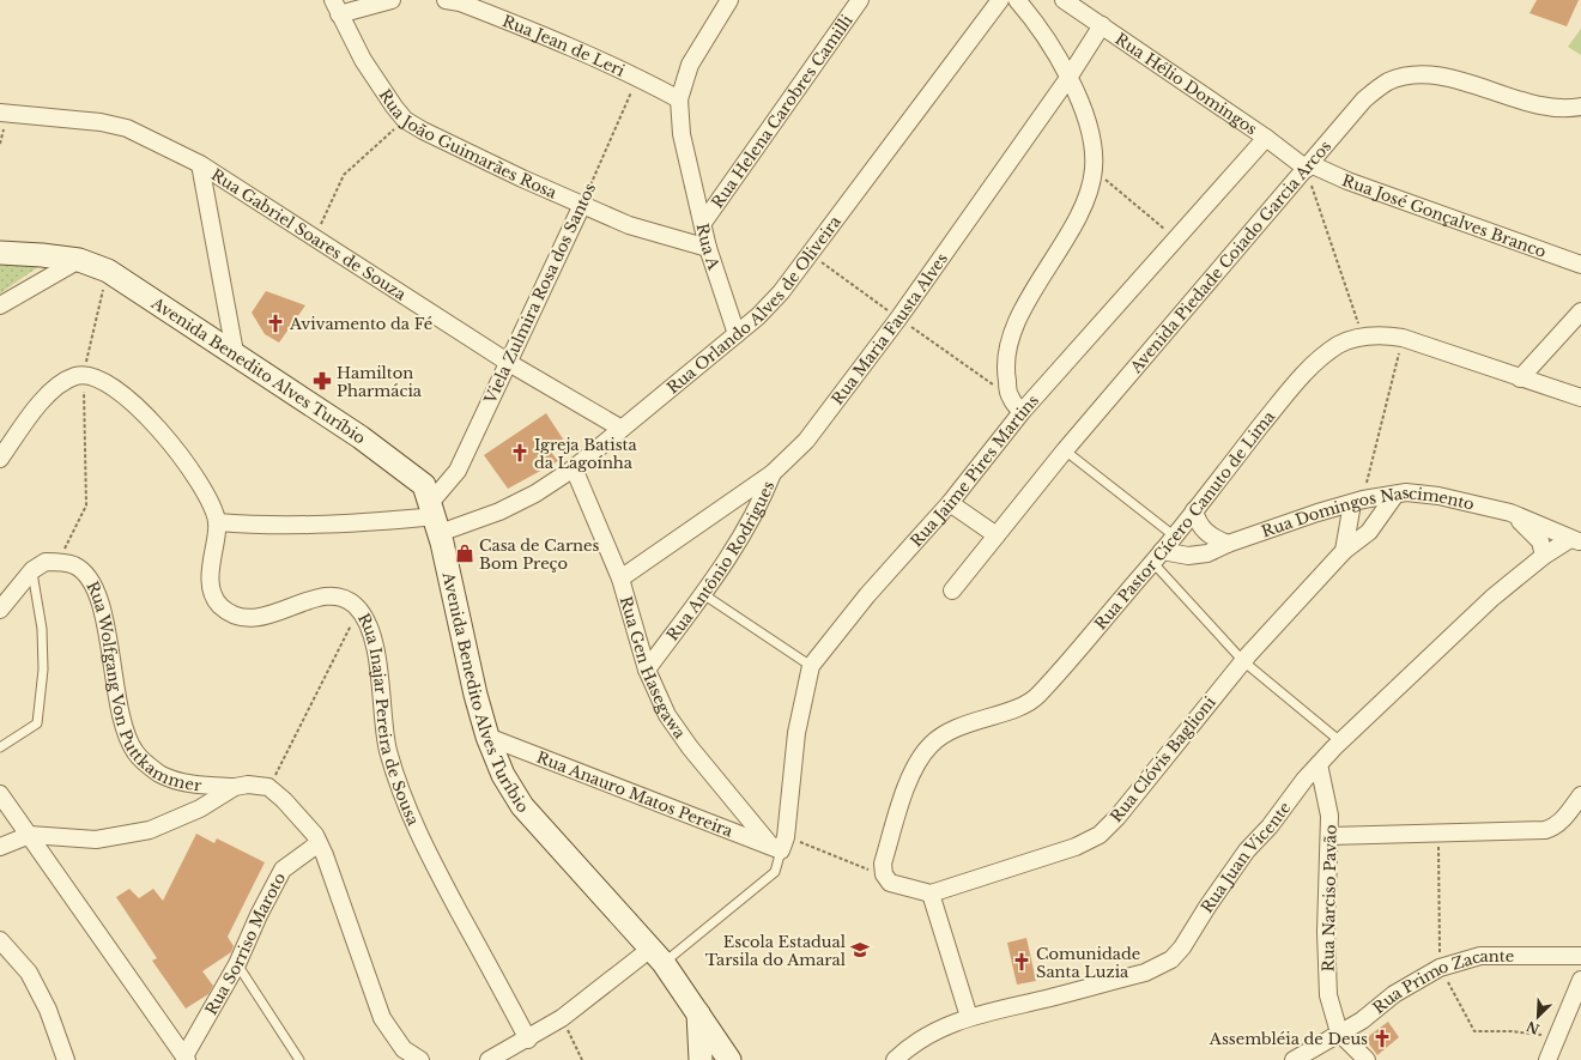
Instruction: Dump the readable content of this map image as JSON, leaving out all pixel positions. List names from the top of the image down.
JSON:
{
  "streets": {
    "main road": ["Avenida Benedito Alves Turíbio"],
    "street": [
      "Rua Jean de Leri",
      "Rua Hélio Domingos",
      "Rua Helena Carobres Camilli",
      "Rua João Guimarães Rosa",
      "Rua José Gonçalves Branco",
      "Rua Gabriel Soares de Souza",
      "Rua A",
      "Avenida Piedade Coiado Garcia Arcos",
      "Viela Zulmira Rosa dos Santos",
      "Rua Orlando Alves de Oliveira",
      "Rua Maria Fausta Alves",
      "Rua Jaime Pires Martins",
      "Rua Pastor Cícero Canuto de Lima",
      "Rua Domingos Nascimento",
      "Rua Antônio Rodrigues",
      "Rua Gen Hasegawa",
      "Rua Wolfgang Von Puttkammer",
      "Rua Inajar Pereira de Sousa",
      "Rua Clóvis Baglioni",
      "Rua Anauro Matos Pereira",
      "Rua Juan Vicente",
      "Rua Narciso Pavão",
      "Rua Sorriso Maroto",
      "Rua Primo Zacante"
    ]
  },
  "crossings": [
    ["Rua Jean de Leri", "Rua A"],
    ["Rua Jean de Leri", "Viela Zulmira Rosa dos Santos"],
    ["Rua Hélio Domingos", "Rua José Gonçalves Branco"],
    ["Rua Hélio Domingos", "Avenida Piedade Coiado Garcia Arcos"],
    ["Rua Hélio Domingos", "Rua Maria Fausta Alves"],
    ["Rua Hélio Domingos", "Rua Jaime Pires Martins"],
    ["Rua Helena Carobres Camilli", "Rua A"],
    ["Rua João Guimarães Rosa", "Rua A"],
    ["Rua João Guimarães Rosa", "Viela Zulmira Rosa dos Santos"],
    ["Rua José Gonçalves Branco", "Avenida Piedade Coiado Garcia Arcos"],
    ["Rua Gabriel Soares de Souza", "Viela Zulmira Rosa dos Santos"],
    ["Rua Gabriel Soares de Souza", "Rua Orlando Alves de Oliveira"],
    ["Rua A", "Rua Orlando Alves de Oliveira"],
    ["Viela Zulmira Rosa dos Santos", "Rua Orlando Alves de Oliveira"],
    ["Viela Zulmira Rosa dos Santos", "Avenida Benedito Alves Turíbio"],
    ["Rua Orlando Alves de Oliveira", "Avenida Benedito Alves Turíbio"],
    ["Rua Orlando Alves de Oliveira", "Rua Gen Hasegawa"],
    ["Rua Orlando Alves de Oliveira", "Rua Inajar Pereira de Sousa"],
    ["Rua Maria Fausta Alves", "Rua Antônio Rodrigues"],
    ["Rua Maria Fausta Alves", "Rua Gen Hasegawa"],
    ["Avenida Benedito Alves Turíbio", "Rua Anauro Matos Pereira"],
    ["Rua Jaime Pires Martins", "Rua Gen Hasegawa"],
    ["Rua Jaime Pires Martins", "Rua Anauro Matos Pereira"],
    ["Rua Pastor Cícero Canuto de Lima", "Rua Domingos Nascimento"],
    ["Rua Domingos Nascimento", "Rua Clóvis Baglioni"],
    ["Rua Domingos Nascimento", "Rua Juan Vicente"],
    ["Rua Antônio Rodrigues", "Rua Gen Hasegawa"],
    ["Rua Gen Hasegawa", "Rua Anauro Matos Pereira"],
    ["Rua Juan Vicente", "Rua Narciso Pavão"],
    ["Rua Narciso Pavão", "Rua Primo Zacante"]
  ],
  "places": {
    "church": [
      "Avivamento da Fé",
      "Igreja Batista da Lagoínha",
      "Comunidade Santa Luzia",
      "Assembléia de Deus"
    ],
    "pharmacy": ["Hamilton Pharmácia"],
    "shop": ["Casa de Carnes Bom Preço"],
    "school or university": ["Escola Estadual Tarsila do Amaral"]
  },
  "north": "bottom left"
}
